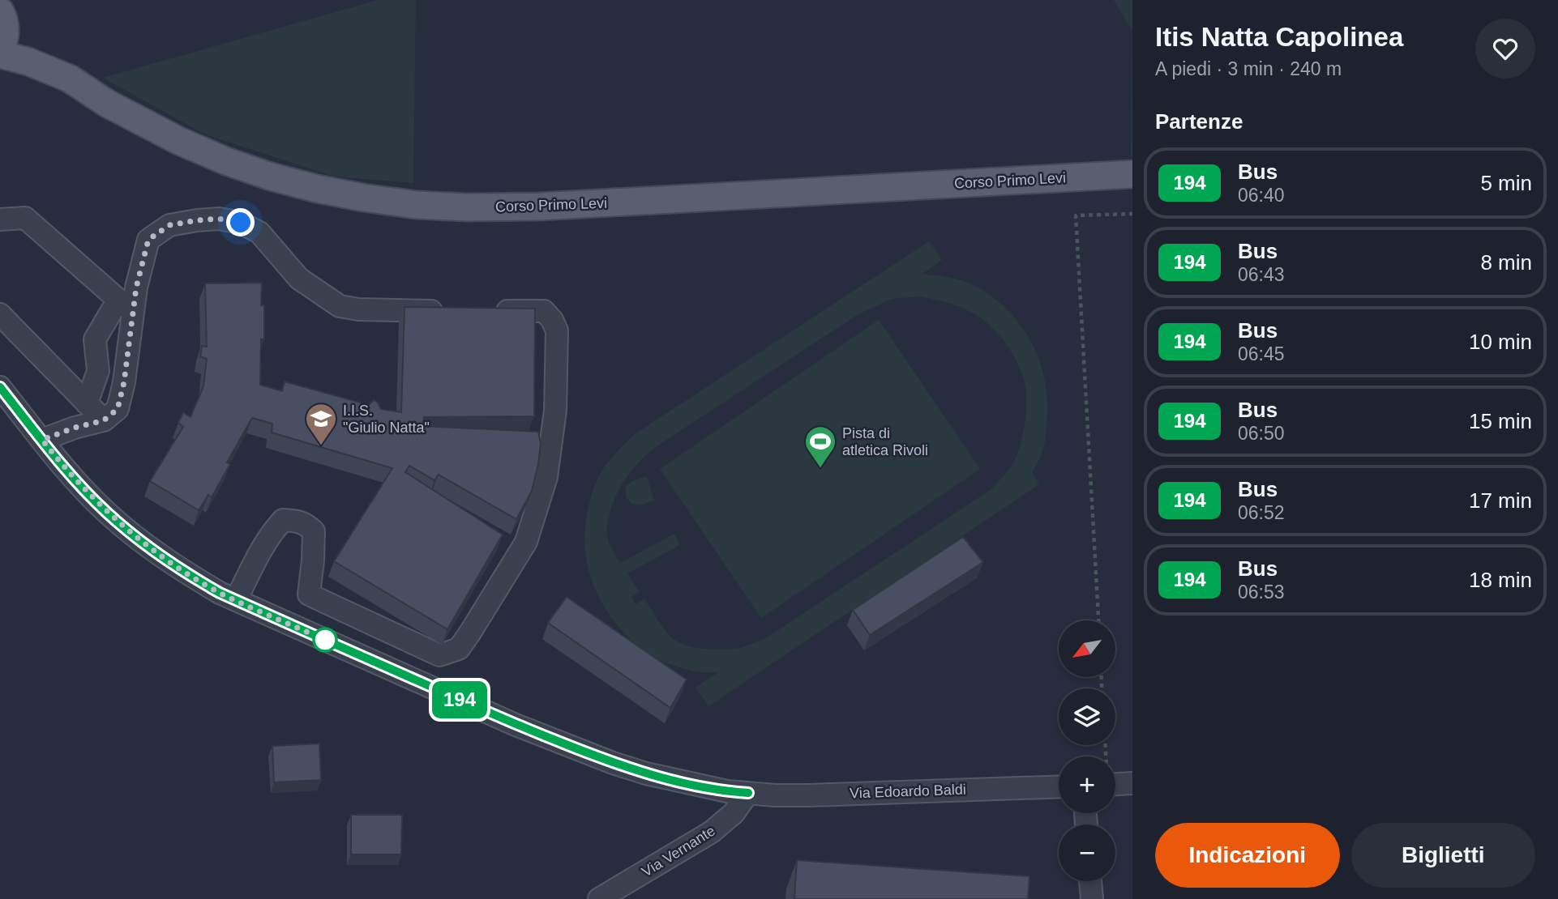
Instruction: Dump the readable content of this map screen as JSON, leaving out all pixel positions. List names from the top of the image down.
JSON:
{
  "streets": {
    "main road": ["Corso Primo Levi"],
    "street": ["Via Edoardo Baldi", "Via Vernante"]
  },
  "crossings": [
    ["Via Edoardo Baldi", "Via Vernante"]
  ],
  "places": {
    "school or university": ["I.I.S. \"Giulio Natta\""],
    "sports": ["Pista di atletica Rivoli"]
  },
  "lines": ["bus line 194"],
  "north": "bottom left",
  "page": {
    "on_map": "194",
    "heading": [
      ["Itis Natta Capolinea", "A piedi · 3 min · 240 m"],
      "Partenze"
    ],
    "list": [
      {
        "mark": "194",
        "name": "Bus",
        "note": "06:40",
        "value": "5 min"
      },
      {
        "mark": "194",
        "name": "Bus",
        "note": "06:43",
        "value": "8 min"
      },
      {
        "mark": "194",
        "name": "Bus",
        "note": "06:45",
        "value": "10 min"
      },
      {
        "mark": "194",
        "name": "Bus",
        "note": "06:50",
        "value": "15 min"
      },
      {
        "mark": "194",
        "name": "Bus",
        "note": "06:52",
        "value": "17 min"
      },
      {
        "mark": "194",
        "name": "Bus",
        "note": "06:53",
        "value": "18 min"
      }
    ],
    "map_buttons": ["+", "−"],
    "buttons": ["Indicazioni", "Biglietti"]
  }
}
